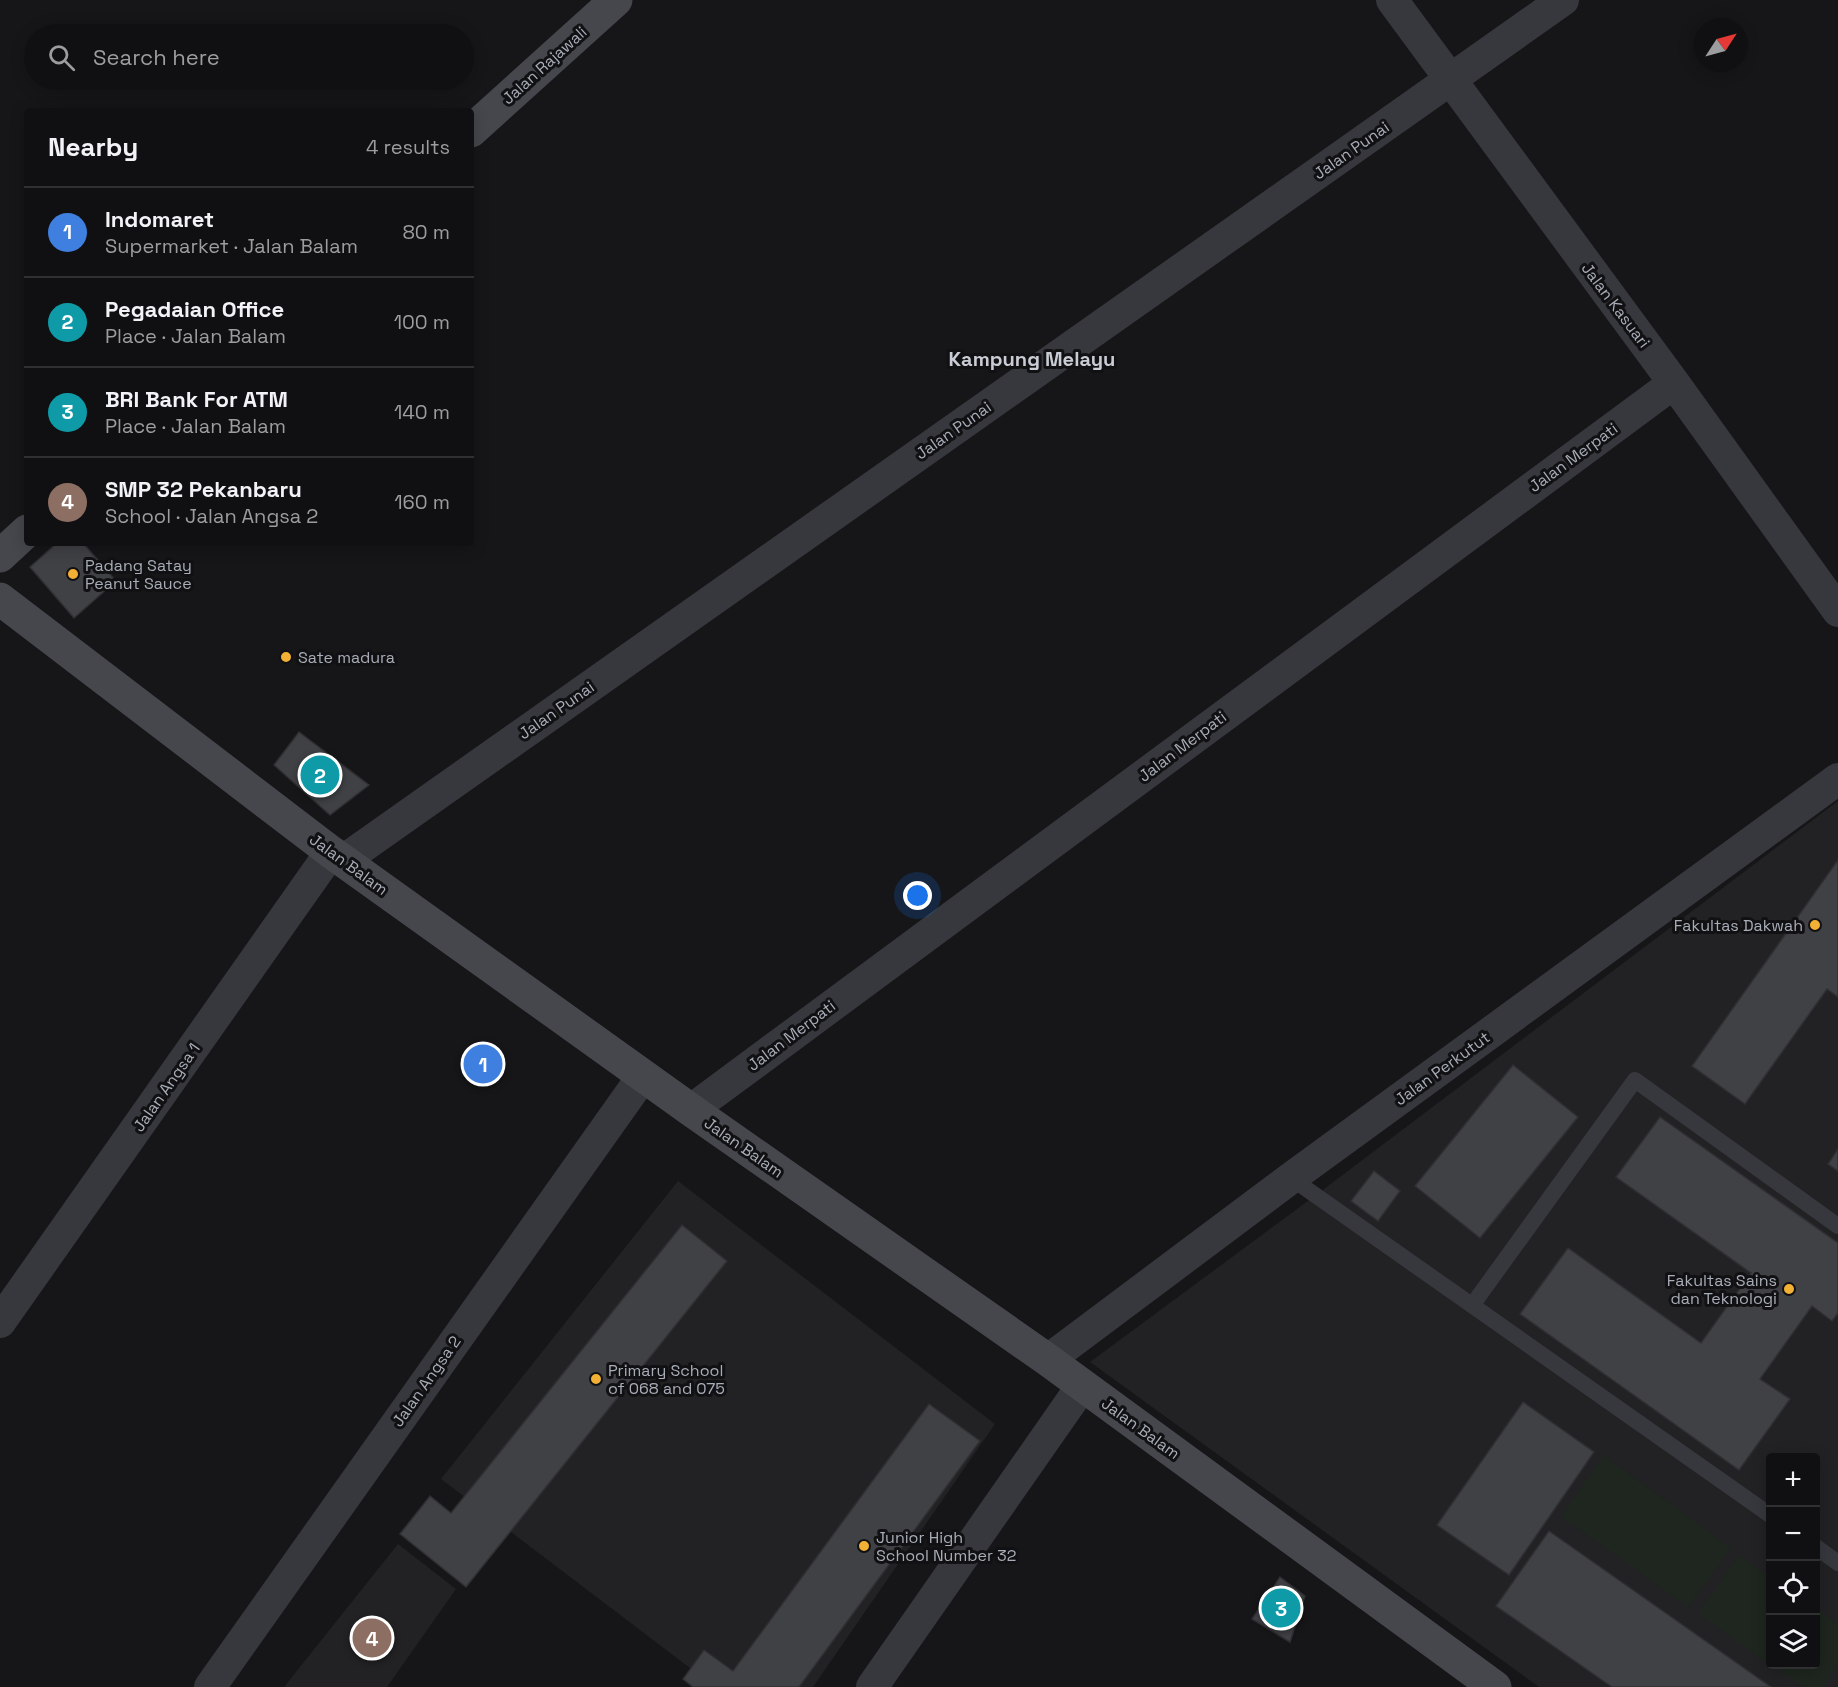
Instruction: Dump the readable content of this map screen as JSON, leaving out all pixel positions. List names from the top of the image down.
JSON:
{
  "streets": {
    "main road": ["Jalan Rajawali", "Jalan Balam"],
    "street": [
      "Jalan Punai",
      "Jalan Kasuari",
      "Jalan Merpati",
      "Jalan Perkutut",
      "Jalan Angsa 1",
      "Jalan Angsa 2"
    ]
  },
  "crossings": [
    ["Jalan Punai", "Jalan Kasuari"],
    ["Jalan Punai", "Jalan Balam"],
    ["Jalan Punai", "Jalan Angsa 1"],
    ["Jalan Kasuari", "Jalan Merpati"],
    ["Jalan Merpati", "Jalan Balam"],
    ["Jalan Balam", "Jalan Perkutut"],
    ["Jalan Balam", "Jalan Angsa 1"],
    ["Jalan Balam", "Jalan Angsa 2"]
  ],
  "districts": ["Kampung Melayu"],
  "places": [
    "Padang Satay Peanut Sauce",
    "Sate madura",
    "Fakultas Dakwah",
    "Fakultas Sains dan Teknologi",
    "Primary School of 068 and 075",
    "Junior High School Number 32"
  ],
  "north": "top right",
  "page": {
    "search": "Search here",
    "heading": ["Nearby", "4 results"],
    "list": [
      {
        "mark": "1",
        "name": "Indomaret",
        "note": "Supermarket · Jalan Balam",
        "value": "80 m"
      },
      {
        "mark": "2",
        "name": "Pegadaian Office",
        "note": "Place · Jalan Balam",
        "value": "100 m"
      },
      {
        "mark": "3",
        "name": "BRI Bank For ATM",
        "note": "Place · Jalan Balam",
        "value": "140 m"
      },
      {
        "mark": "4",
        "name": "SMP 32 Pekanbaru",
        "note": "School · Jalan Angsa 2",
        "value": "160 m"
      }
    ],
    "pins": [
      "2",
      "1",
      "3",
      "4"
    ],
    "map_buttons": ["+", "−"]
  }
}
